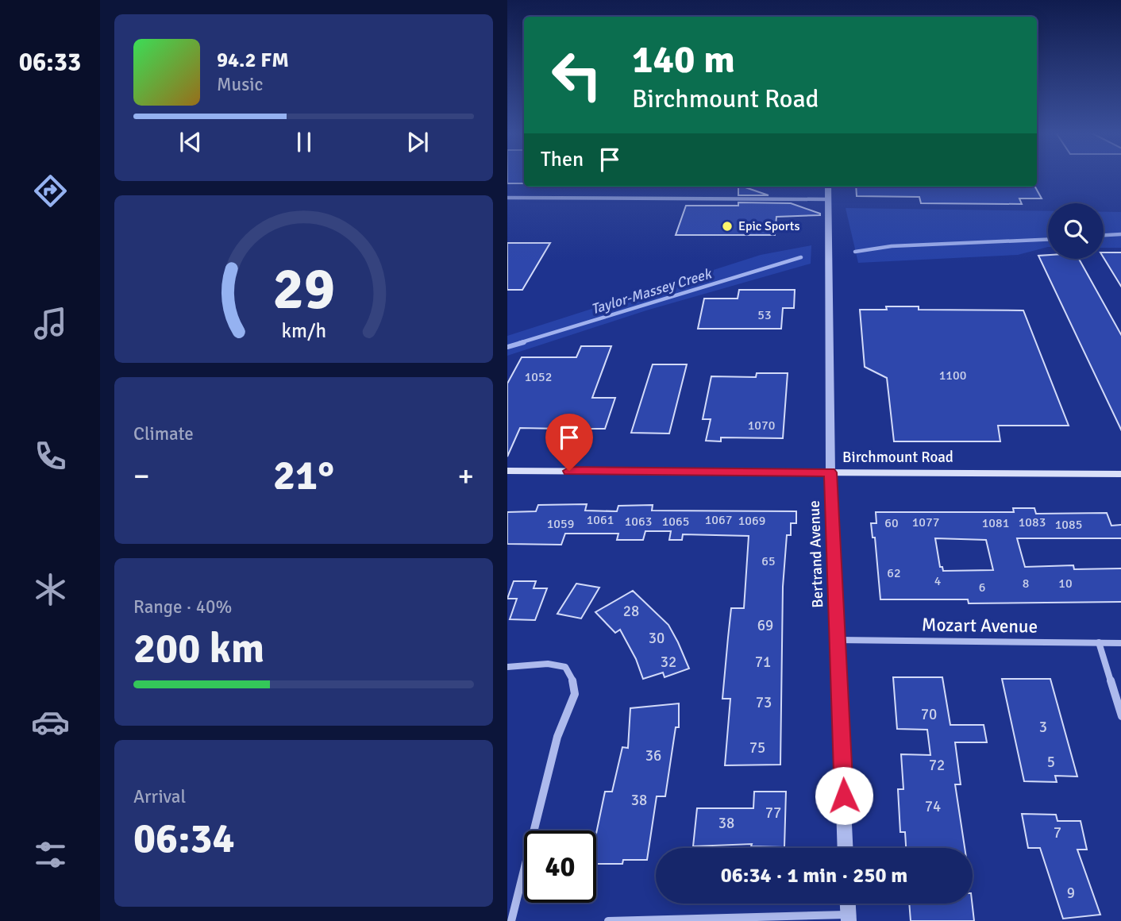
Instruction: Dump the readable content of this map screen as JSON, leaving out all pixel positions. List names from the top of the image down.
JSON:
{
  "streets": {
    "main road": ["Birchmount Road"],
    "street": ["Bertrand Avenue", "Mozart Avenue"]
  },
  "crossings": [
    ["Birchmount Road", "Bertrand Avenue"],
    ["Bertrand Avenue", "Mozart Avenue"]
  ],
  "water": ["Taylor-Massey Creek"],
  "places": ["Epic Sports"],
  "house_numbers": [
    "53",
    "1100",
    "1052",
    "1070",
    "1061",
    "1067",
    "1069",
    "1063",
    "1065",
    "1077",
    "1083",
    "60",
    "1081",
    "1059",
    "1085",
    "65",
    "62",
    "4",
    "8",
    "10",
    "6",
    "28",
    "69",
    "30",
    "32",
    "71",
    "73",
    "70",
    "3",
    "75",
    "36",
    "5",
    "72",
    "38",
    "74",
    "77",
    "38",
    "7",
    "9"
  ],
  "page": {
    "tabs": "06:33",
    "turn": ["140 m", "Birchmount Road"],
    "song": ["94.2 FM", "Music"],
    "then": "Then",
    "tile": [
      "Climate",
      ["Range · 40%", "200 km"],
      ["Arrival", "06:34"]
    ],
    "heat": ["−", "21°", "+"],
    "limit": "40",
    "trip": "06:34 · 1 min · 250 m",
    "gauge": ["29", "km/h"]
  }
}
